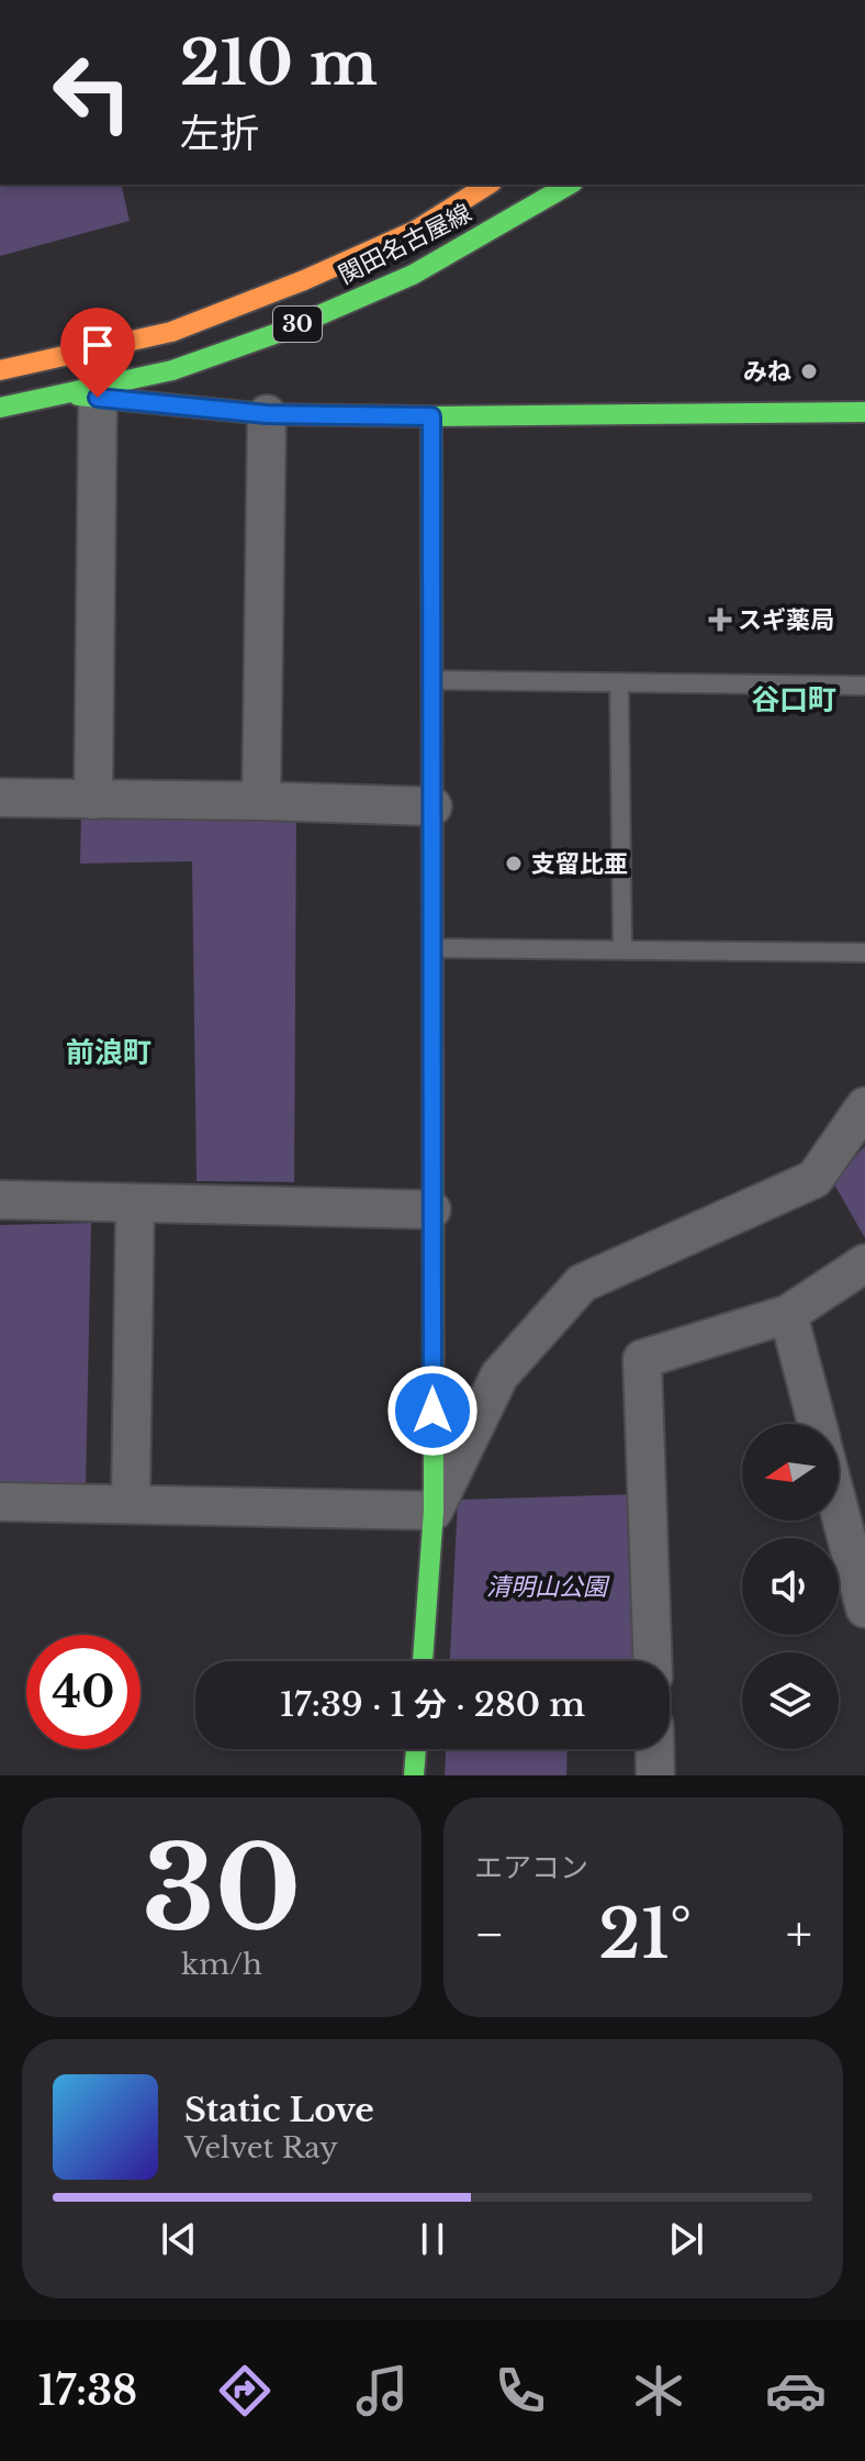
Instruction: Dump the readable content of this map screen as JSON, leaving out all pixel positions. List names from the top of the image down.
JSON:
{
  "streets": {
    "street": ["関田名古屋線", "30"]
  },
  "districts": ["谷口町", "前浪町"],
  "parks": ["清明山公園"],
  "places": {
    "other": ["みね", "支留比亜"],
    "health": ["スギ薬局"]
  },
  "north": "left",
  "page": {
    "turn": ["210 m", "左折"],
    "limit": "40",
    "trip": "17:39 · 1 分 · 280 m",
    "tile": [
      ["30", "km/h"],
      "エアコン"
    ],
    "heat": ["−", "21°", "+"],
    "song": ["Static Love", "Velvet Ray"],
    "tabs": "17:38"
  }
}
